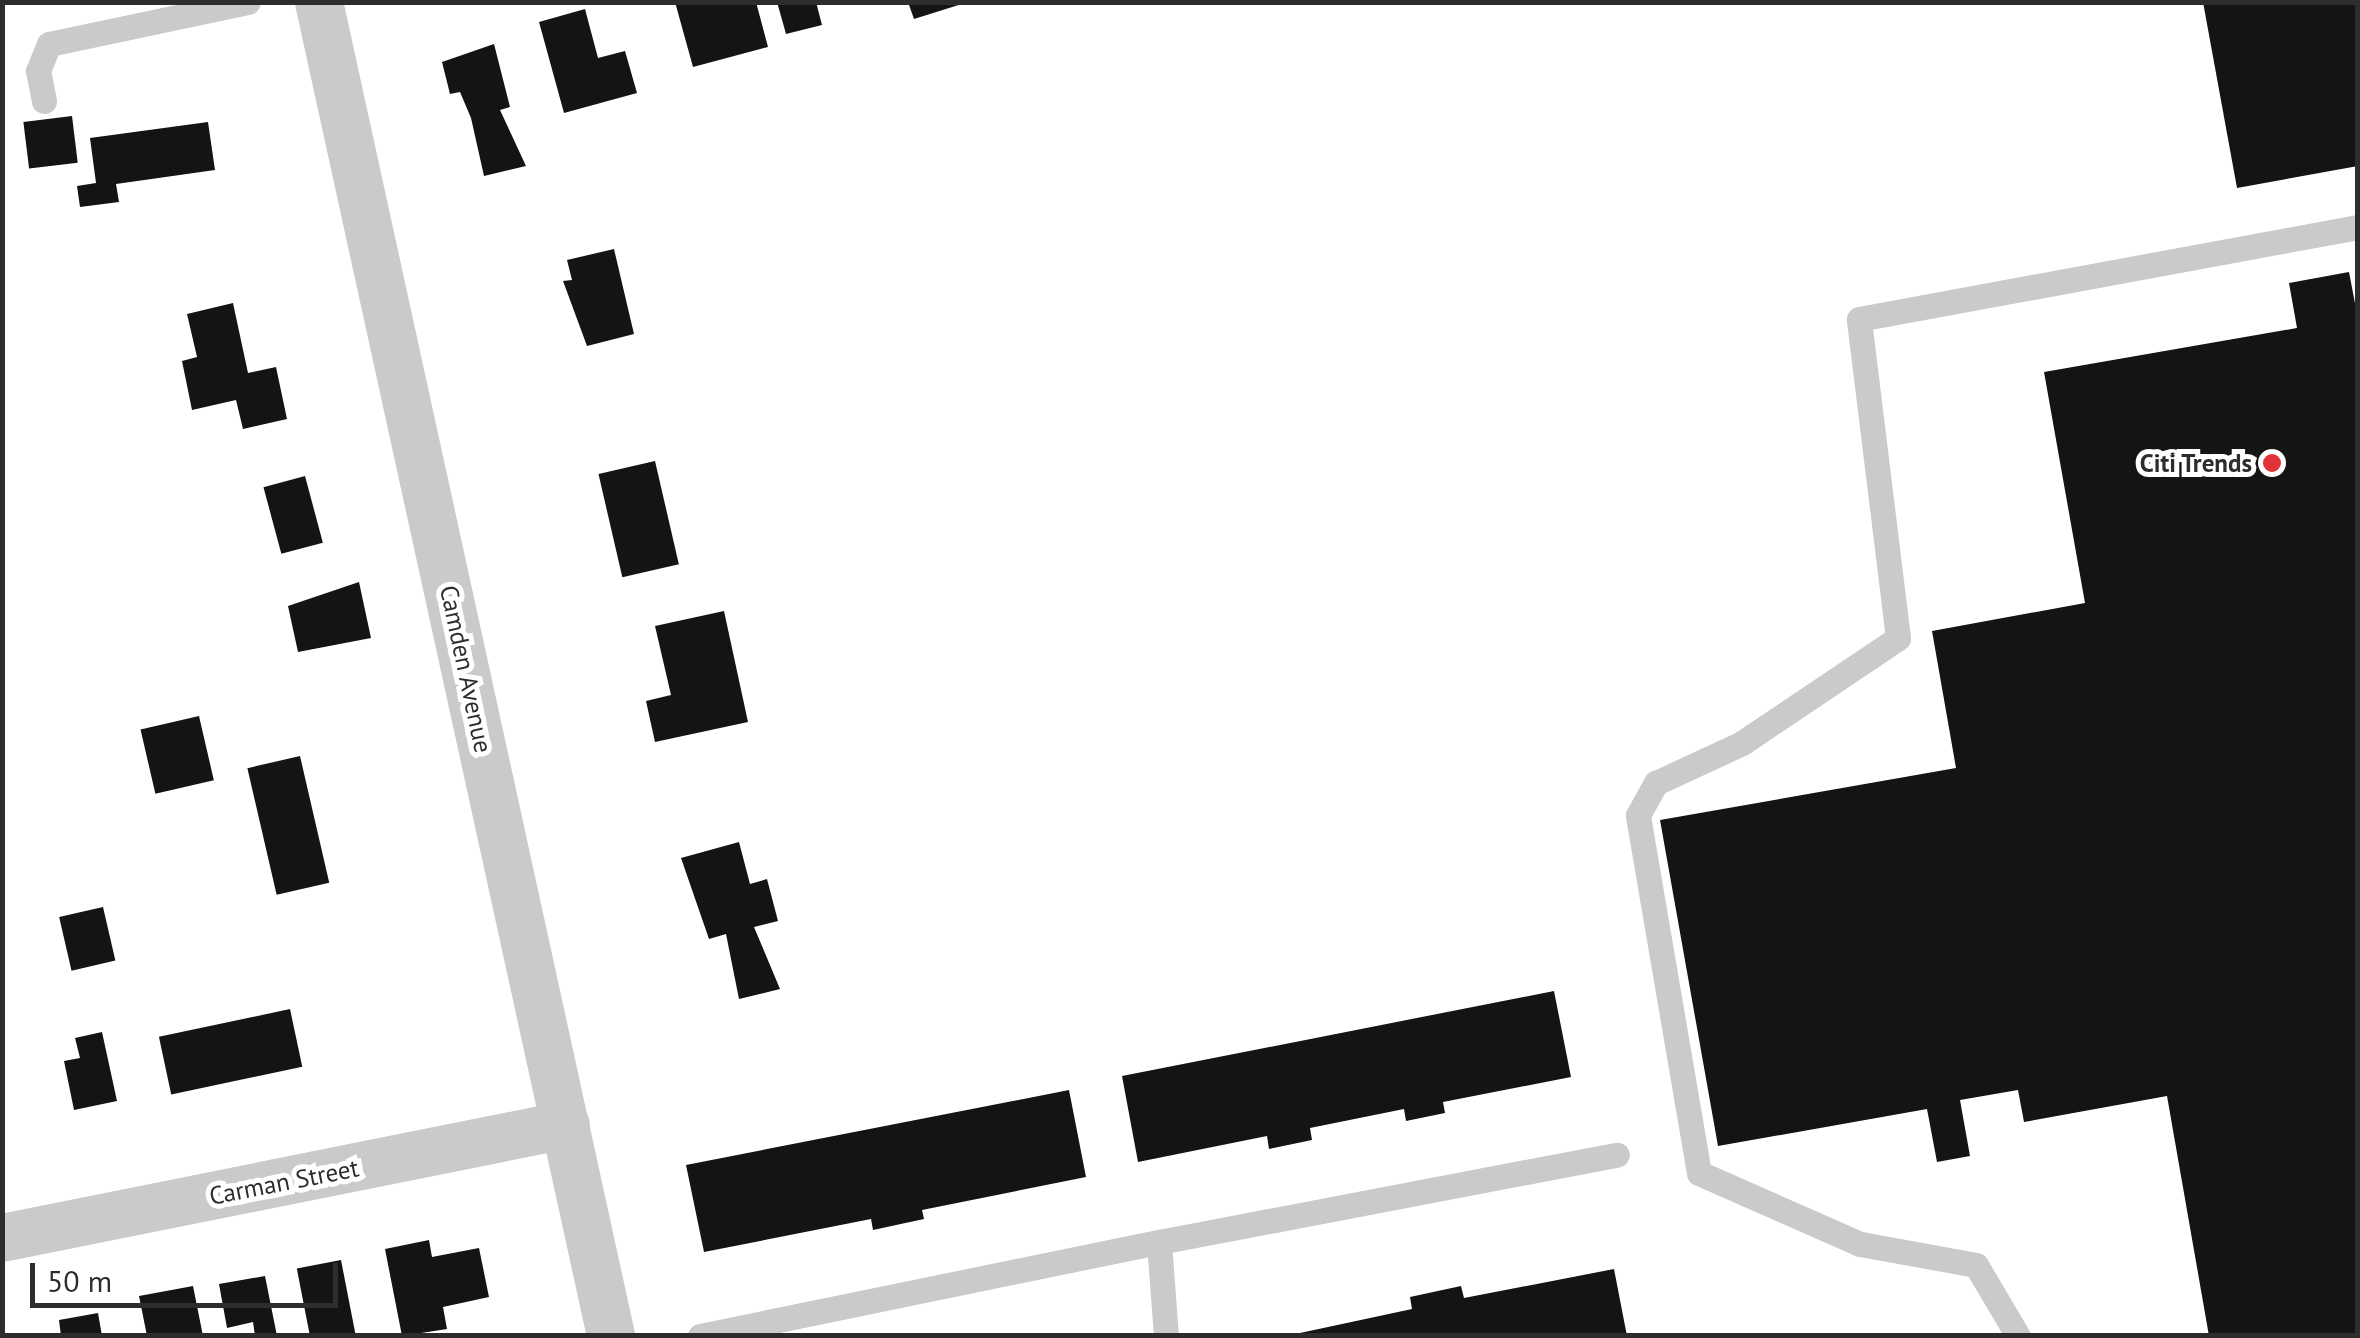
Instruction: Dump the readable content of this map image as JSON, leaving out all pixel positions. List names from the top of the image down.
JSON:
{
  "streets": {
    "street": ["Camden Avenue", "Carman Street"]
  },
  "crossings": [
    ["Camden Avenue", "Carman Street"]
  ],
  "places": ["Citi Trends"],
  "scale_bar": "50 m"
}
